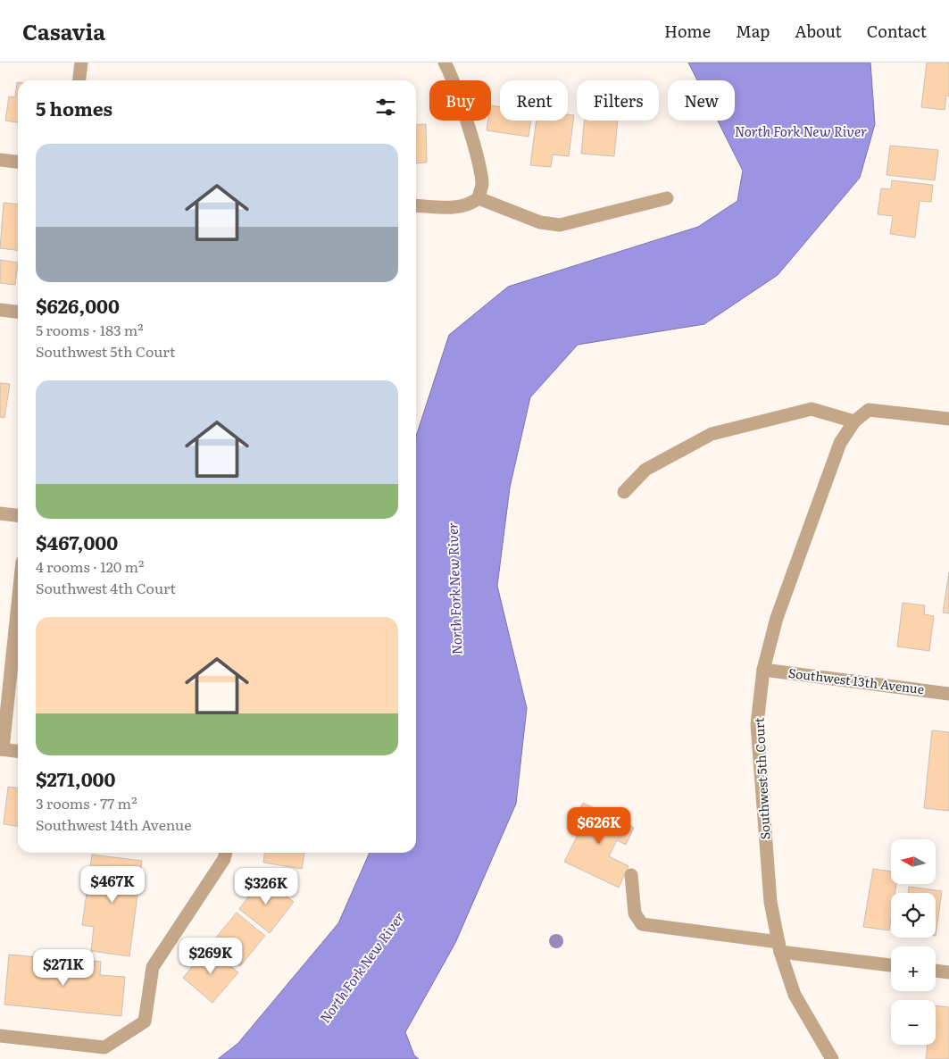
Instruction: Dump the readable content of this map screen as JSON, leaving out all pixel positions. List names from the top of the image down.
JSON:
{
  "streets": {
    "street": ["Southwest 13th Avenue", "Southwest 5th Court"]
  },
  "crossings": [
    ["Southwest 13th Avenue", "Southwest 5th Court"]
  ],
  "water": ["North Fork New River"],
  "north": "left",
  "page": {
    "header": "Casavia",
    "nav": [
      "Home",
      "Map",
      "About",
      "Contact"
    ],
    "chip": [
      "Buy",
      "Rent",
      "Filters",
      "New"
    ],
    "heading": "5 homes",
    "list": [
      {
        "name": "$626,000",
        "note": "5 rooms · 183 m² · Southwest 5th Court"
      },
      {
        "name": "$467,000",
        "note": "4 rooms · 120 m² · Southwest 4th Court"
      },
      {
        "name": "$271,000",
        "note": "3 rooms · 77 m² · Southwest 14th Avenue"
      }
    ],
    "price": [
      "$626K",
      "$467K",
      "$326K",
      "$269K",
      "$271K"
    ],
    "map_buttons": ["+", "−"]
  }
}
